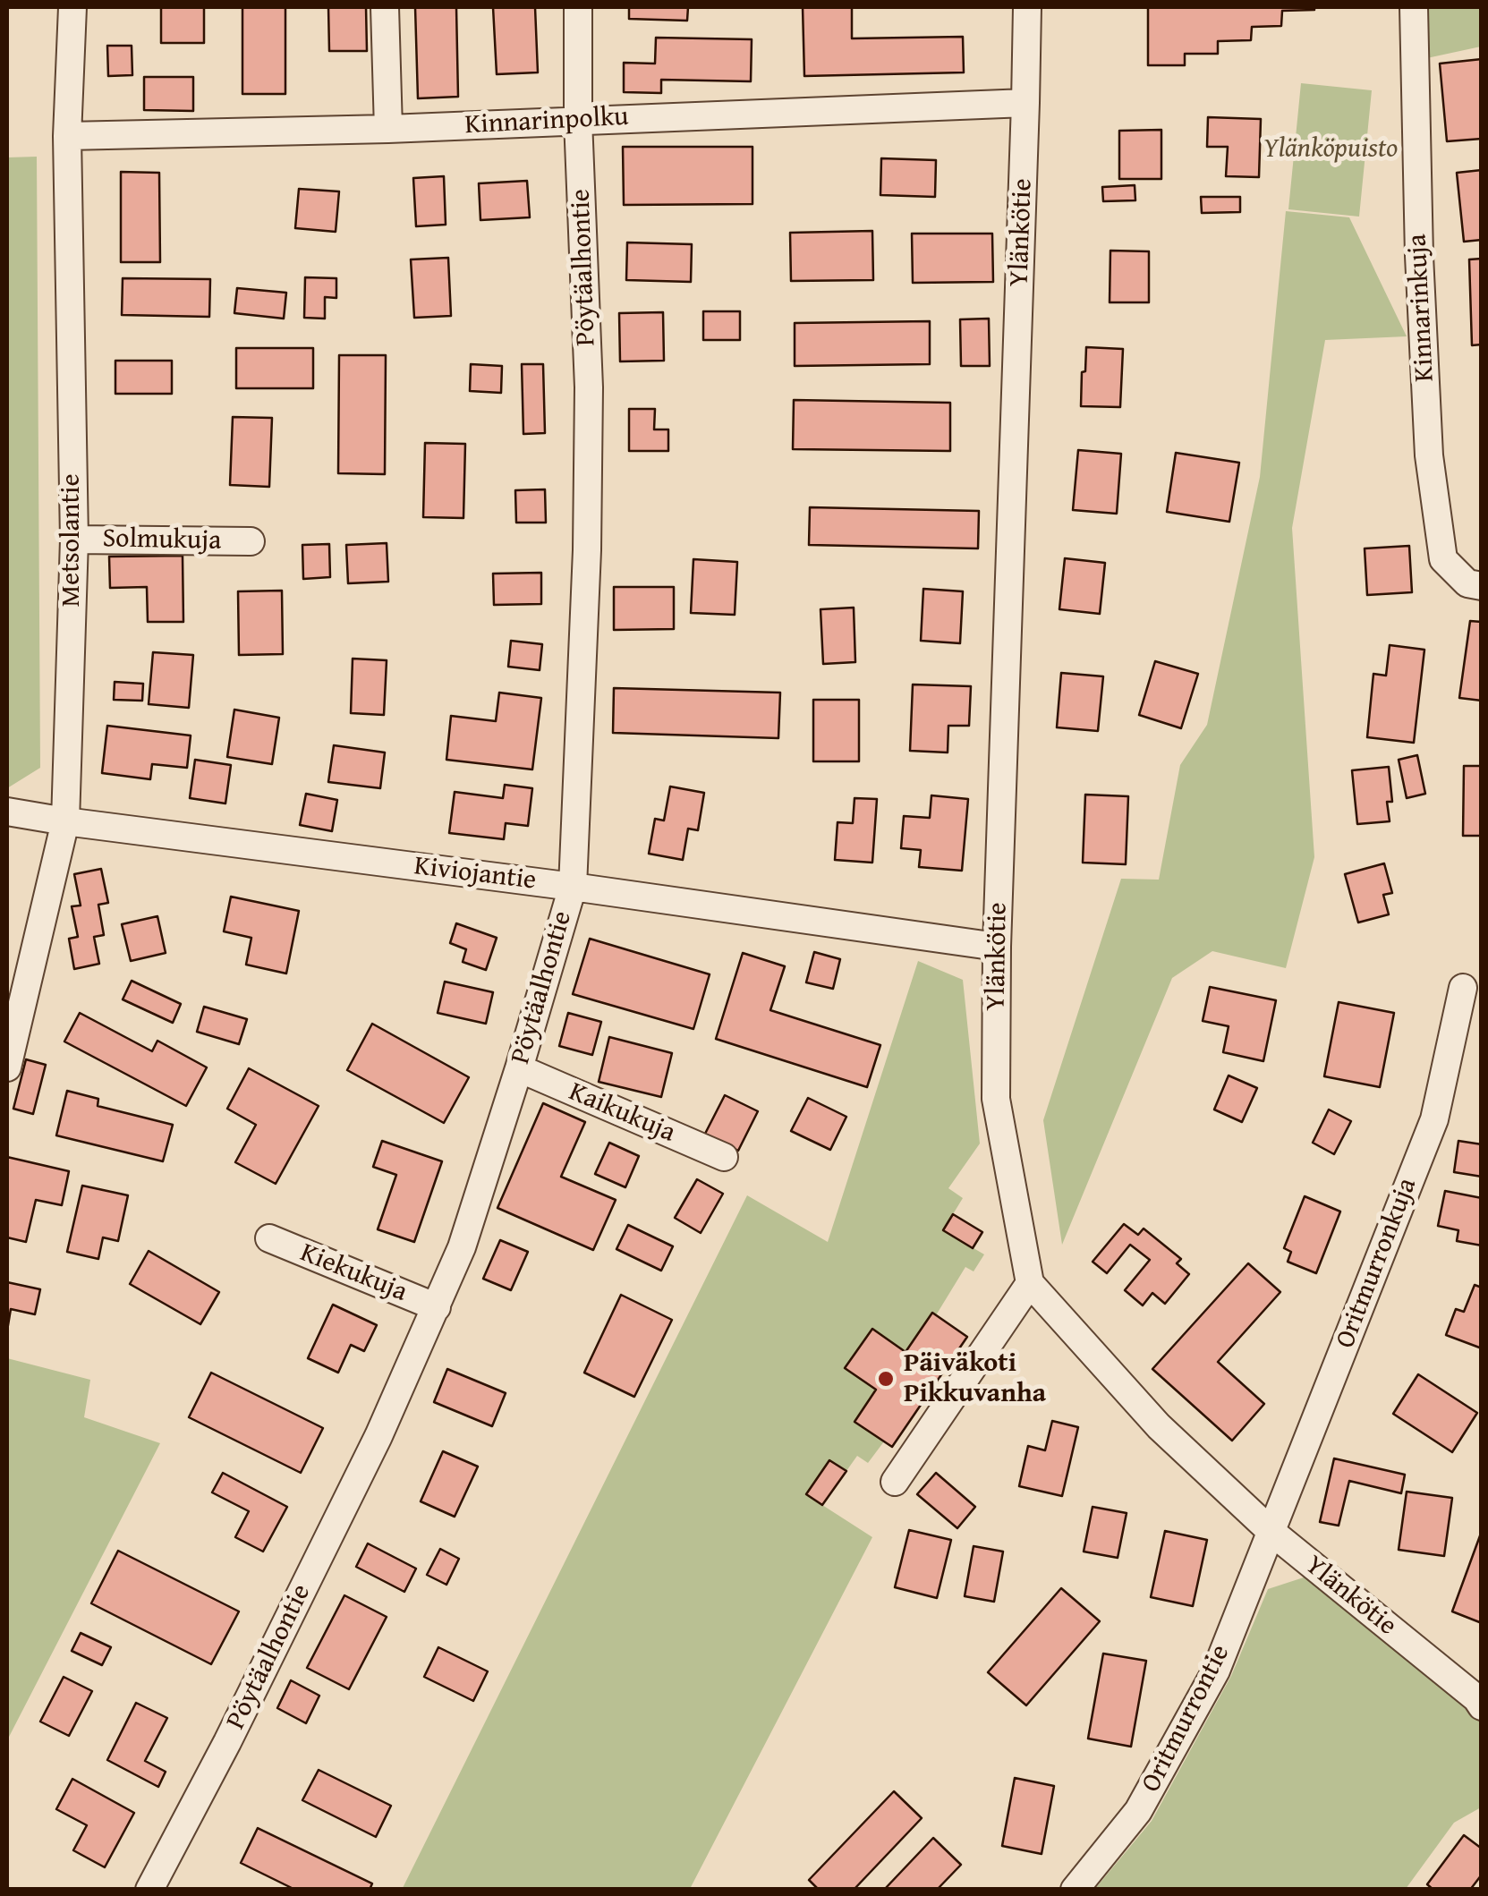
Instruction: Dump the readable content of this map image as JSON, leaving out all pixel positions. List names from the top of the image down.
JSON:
{
  "streets": {
    "street": [
      "Kinnarinpolku",
      "Ylänkötie",
      "Pöytäalhontie",
      "Kinnarinkuja",
      "Metsolantie",
      "Solmukuja",
      "Kiviojantie",
      "Kaikukuja",
      "Oritmurronkuja",
      "Kiekukuja",
      "Oritmurrontie"
    ]
  },
  "crossings": [
    ["Kinnarinpolku", "Ylänkötie"],
    ["Kinnarinpolku", "Pöytäalhontie"],
    ["Kinnarinpolku", "Metsolantie"],
    ["Ylänkötie", "Kiviojantie"],
    ["Ylänkötie", "Oritmurronkuja"],
    ["Ylänkötie", "Oritmurrontie"],
    ["Pöytäalhontie", "Kiviojantie"],
    ["Pöytäalhontie", "Kaikukuja"],
    ["Pöytäalhontie", "Kiekukuja"],
    ["Metsolantie", "Solmukuja"],
    ["Metsolantie", "Kiviojantie"],
    ["Oritmurronkuja", "Oritmurrontie"]
  ],
  "parks": ["Ylänköpuisto"],
  "places": ["Päiväkoti Pikkuvanha"]
}
